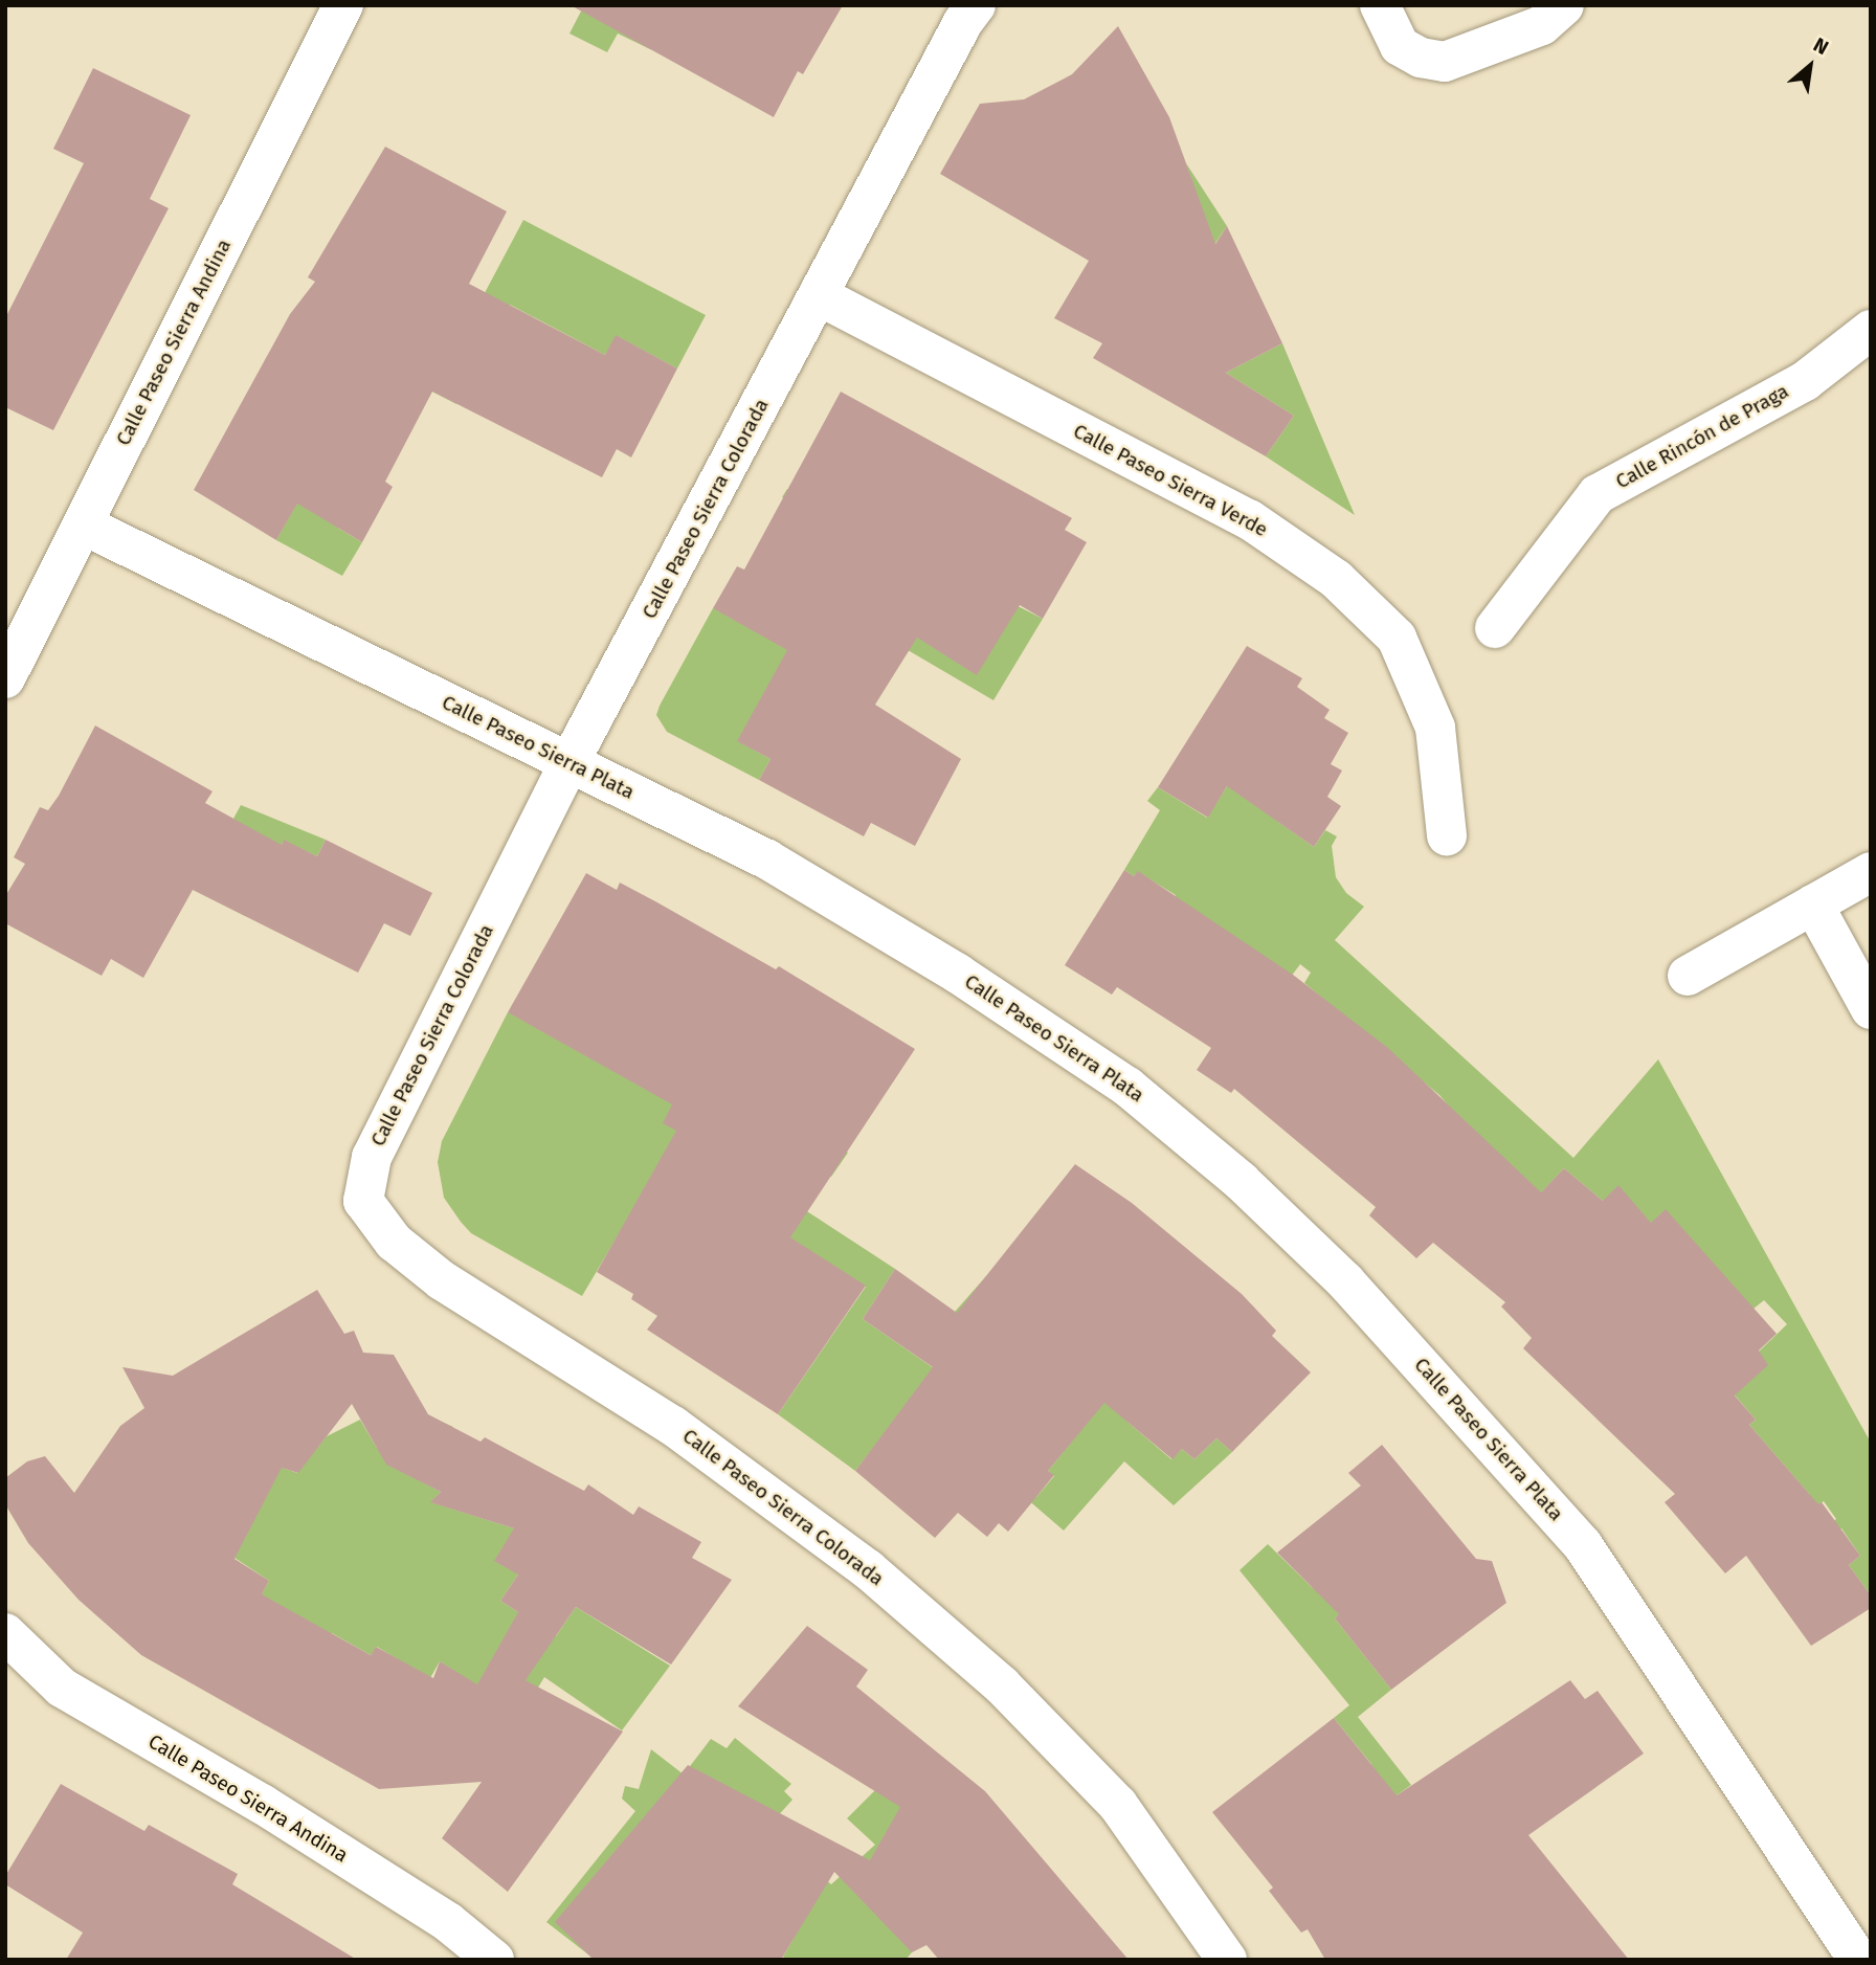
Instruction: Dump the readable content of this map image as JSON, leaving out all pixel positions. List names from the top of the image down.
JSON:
{
  "streets": {
    "street": [
      "Calle Paseo Sierra Andina",
      "Calle Rincón de Praga",
      "Calle Paseo Sierra Verde",
      "Calle Paseo Sierra Colorada",
      "Calle Paseo Sierra Plata"
    ]
  },
  "crossings": [
    ["Calle Paseo Sierra Andina", "Calle Paseo Sierra Plata"],
    ["Calle Paseo Sierra Verde", "Calle Paseo Sierra Colorada"],
    ["Calle Paseo Sierra Colorada", "Calle Paseo Sierra Plata"]
  ],
  "north": "top right"
}
